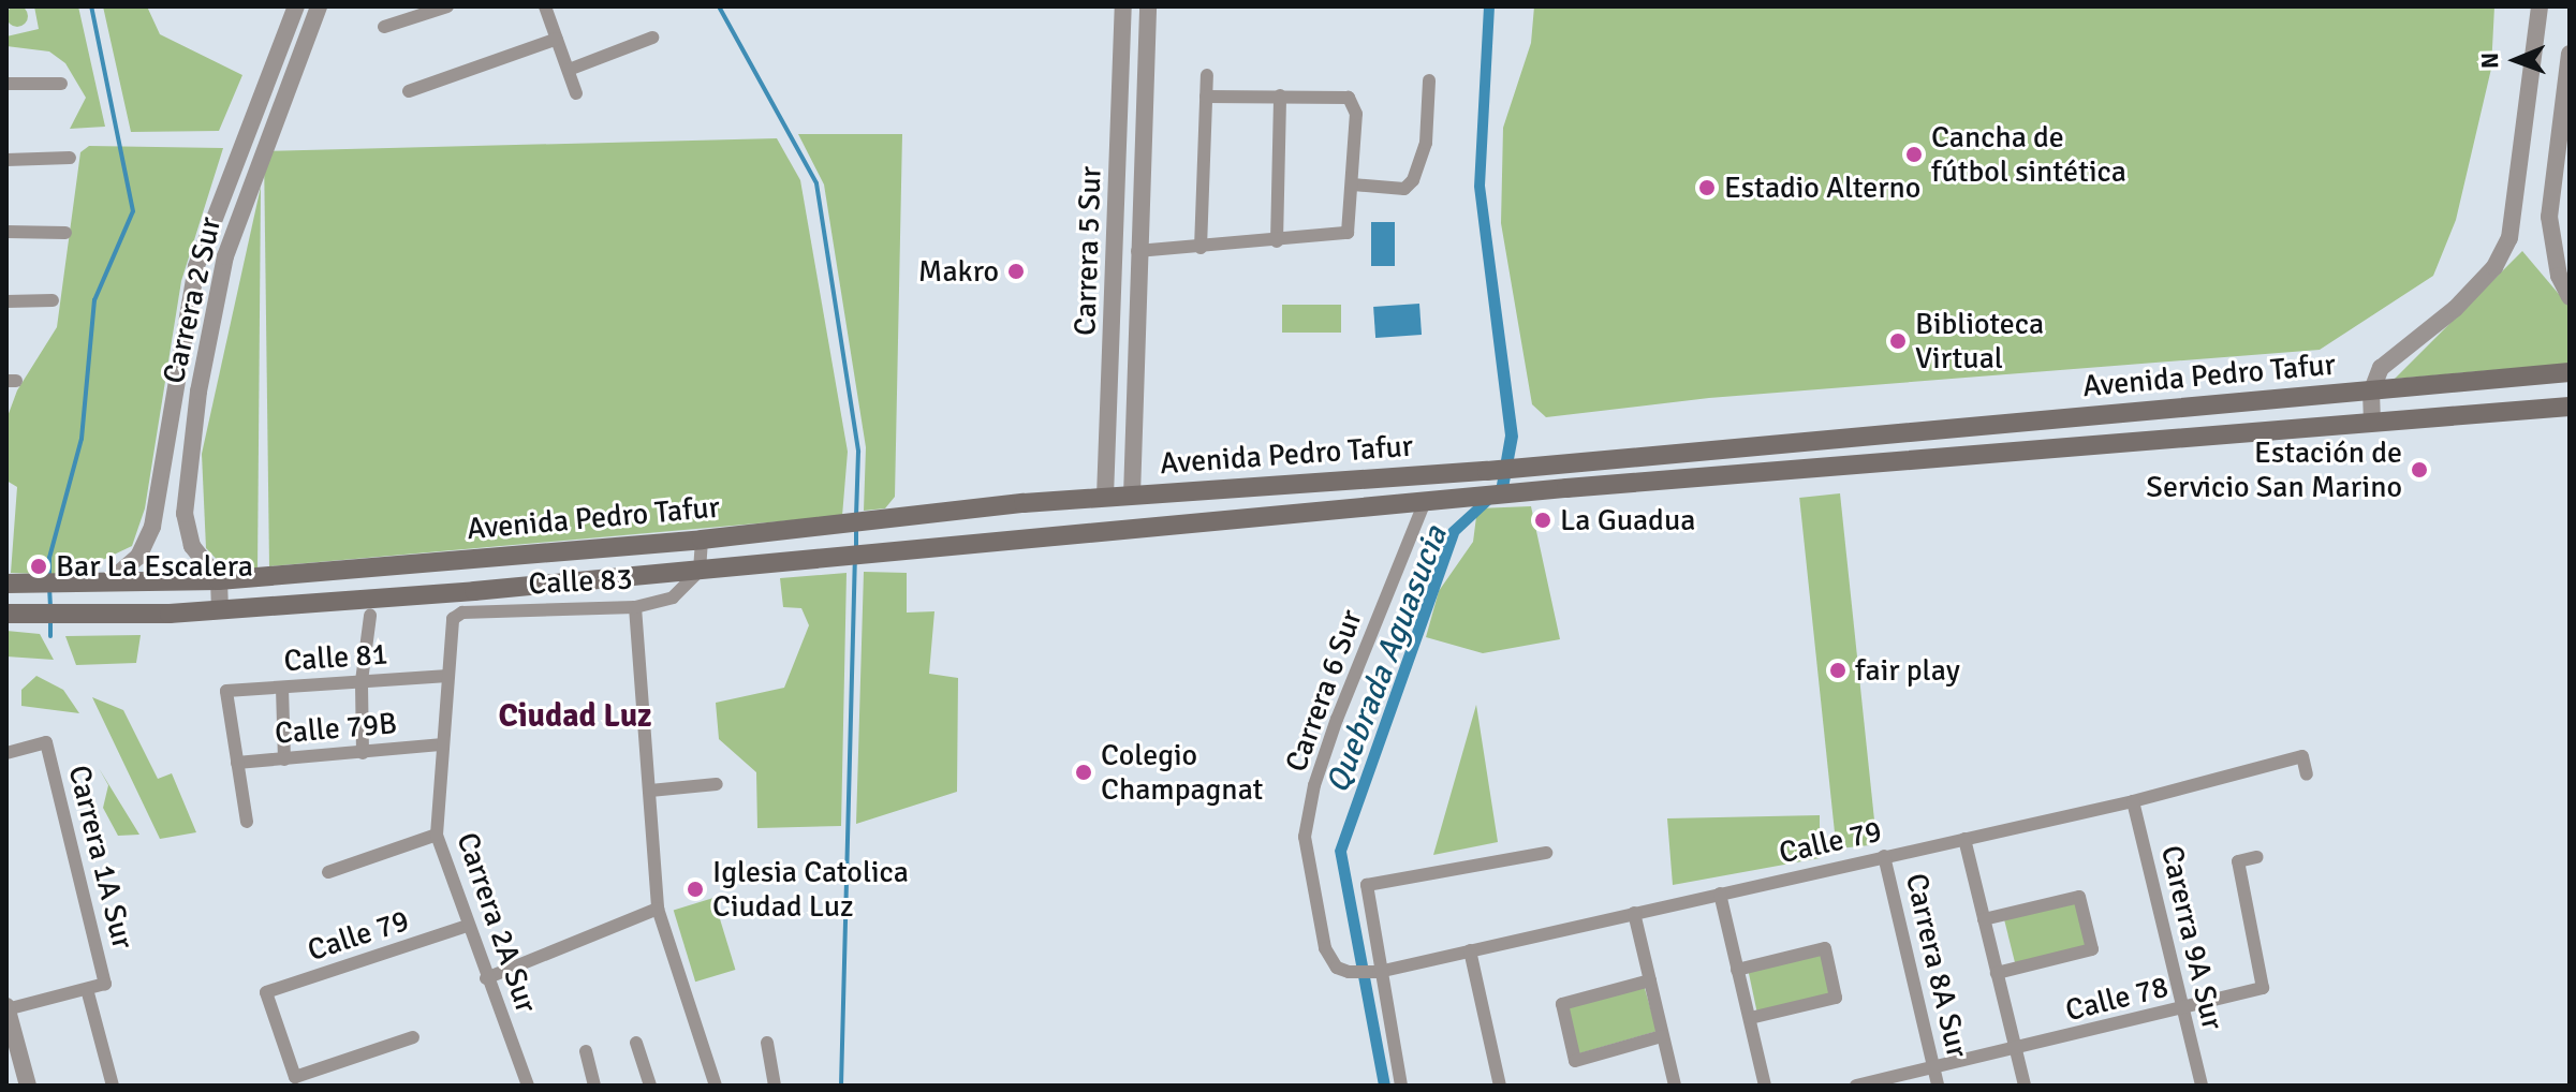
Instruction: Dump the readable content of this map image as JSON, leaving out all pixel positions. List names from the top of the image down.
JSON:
{
  "streets": {
    "main road": ["Avenida Pedro Tafur"],
    "street": [
      "Carrera 5 Sur",
      "Carrera 2 Sur",
      "Calle 83",
      "Calle 81",
      "Carrera 6 Sur",
      "Calle 79B",
      "Calle 79",
      "Carrera 1A Sur",
      "Carrera 2A Sur",
      "Carerra 9A Sur",
      "Carrera 8A Sur",
      "Calle 78"
    ]
  },
  "crossings": [
    ["Carrera 5 Sur", "Avenida Pedro Tafur"],
    ["Carrera 2 Sur", "Avenida Pedro Tafur"],
    ["Avenida Pedro Tafur", "Calle 83"],
    ["Avenida Pedro Tafur", "Carrera 6 Sur"],
    ["Calle 83", "Carrera 2A Sur"],
    ["Calle 81", "Calle 79B"],
    ["Calle 81", "Carrera 2A Sur"],
    ["Carrera 6 Sur", "Calle 79"],
    ["Calle 79B", "Carrera 2A Sur"],
    ["Calle 79", "Carrera 2A Sur"],
    ["Calle 79", "Carerra 9A Sur"],
    ["Calle 79", "Carrera 8A Sur"],
    ["Carerra 9A Sur", "Calle 78"],
    ["Carrera 8A Sur", "Calle 78"]
  ],
  "districts": ["Ciudad Luz"],
  "water": ["Quebrada Aguasucia"],
  "places": [
    "Cancha de fútbol sintética",
    "Estadio Alterno",
    "Makro",
    "Biblioteca Virtual",
    "Estación de Servicio San Marino",
    "La Guadua",
    "Bar La Escalera",
    "fair play",
    "Colegio Champagnat",
    "Iglesia Catolica Ciudad Luz"
  ],
  "north": "left"
}
